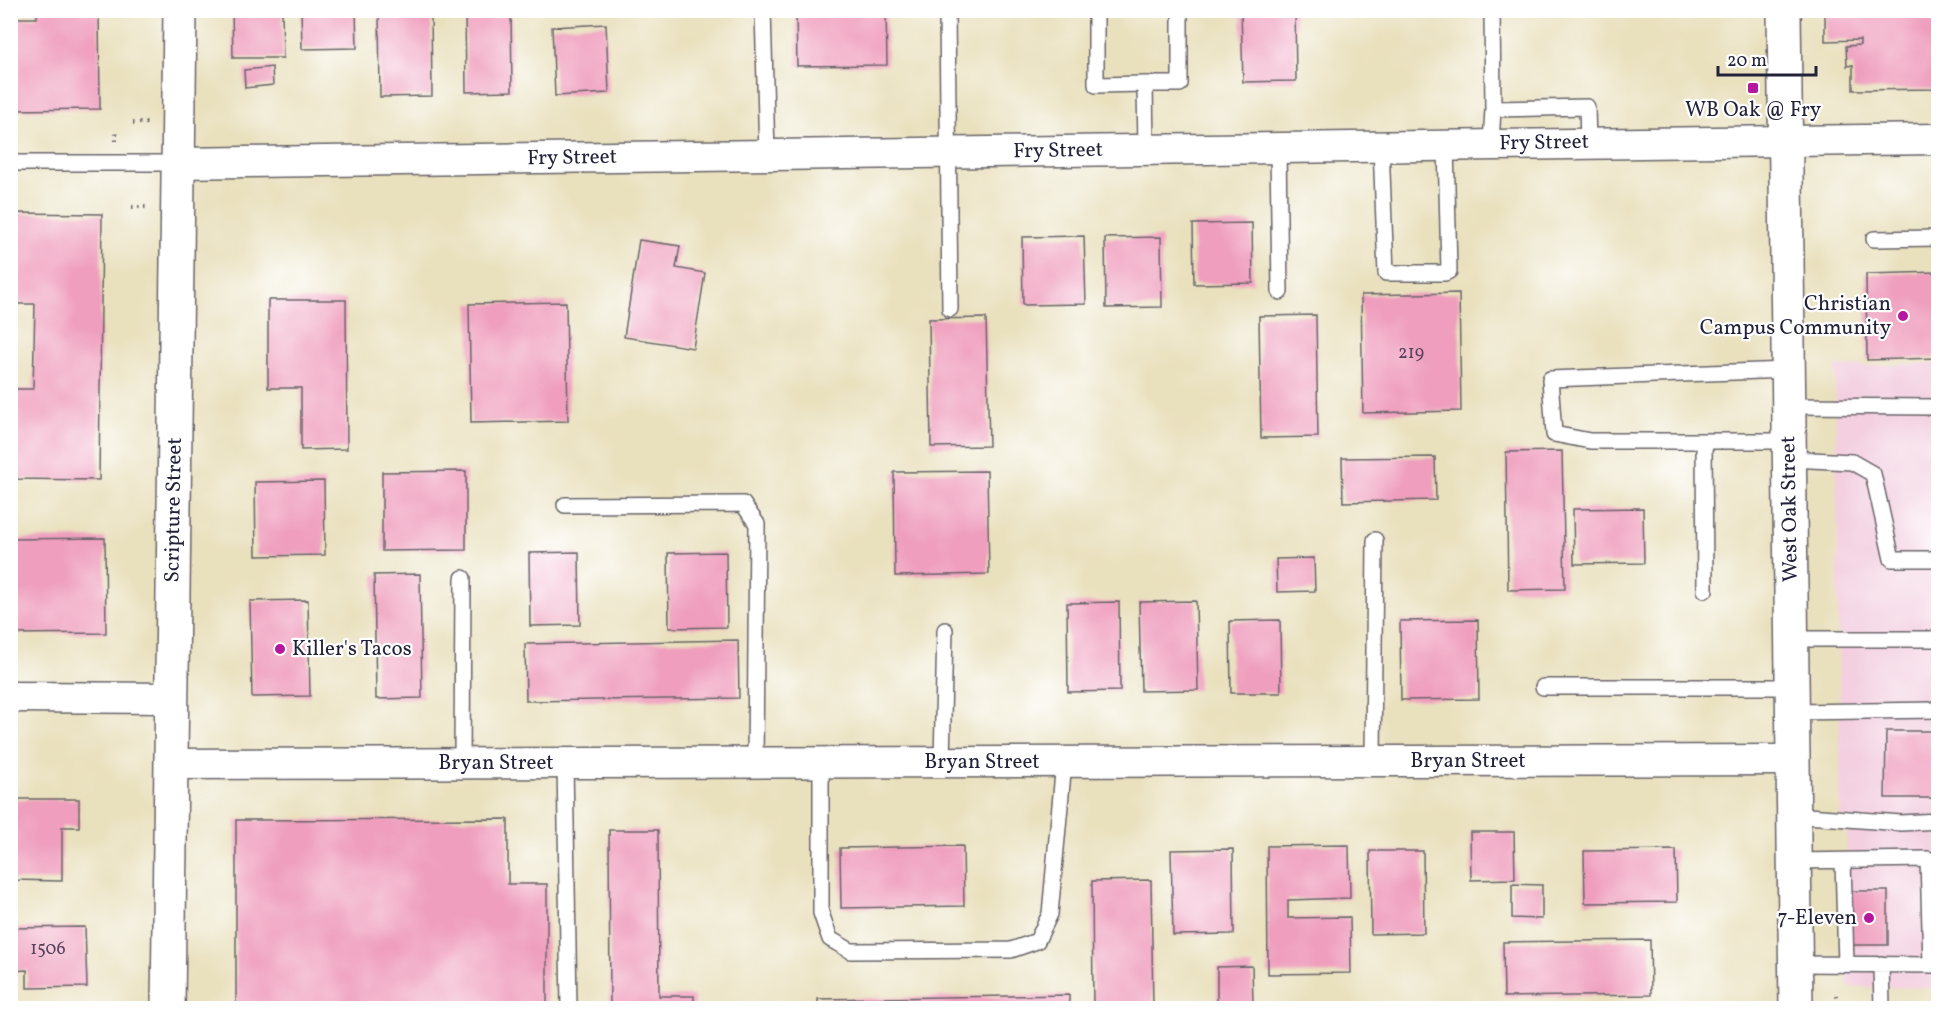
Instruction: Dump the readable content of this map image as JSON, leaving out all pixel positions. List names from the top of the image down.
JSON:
{
  "streets": {
    "street": [
      "Fry Street",
      "West Oak Street",
      "Scripture Street",
      "Bryan Street"
    ]
  },
  "crossings": [
    ["Fry Street", "West Oak Street"],
    ["Fry Street", "Scripture Street"],
    ["West Oak Street", "Bryan Street"],
    ["Scripture Street", "Bryan Street"]
  ],
  "places": {
    "transit": ["WB Oak @ Fry"],
    "other": ["Christian Campus Community", "Killer's Tacos", "7-Eleven"]
  },
  "house_numbers": ["219", "1506"],
  "scale_bar": "20 m"
}
